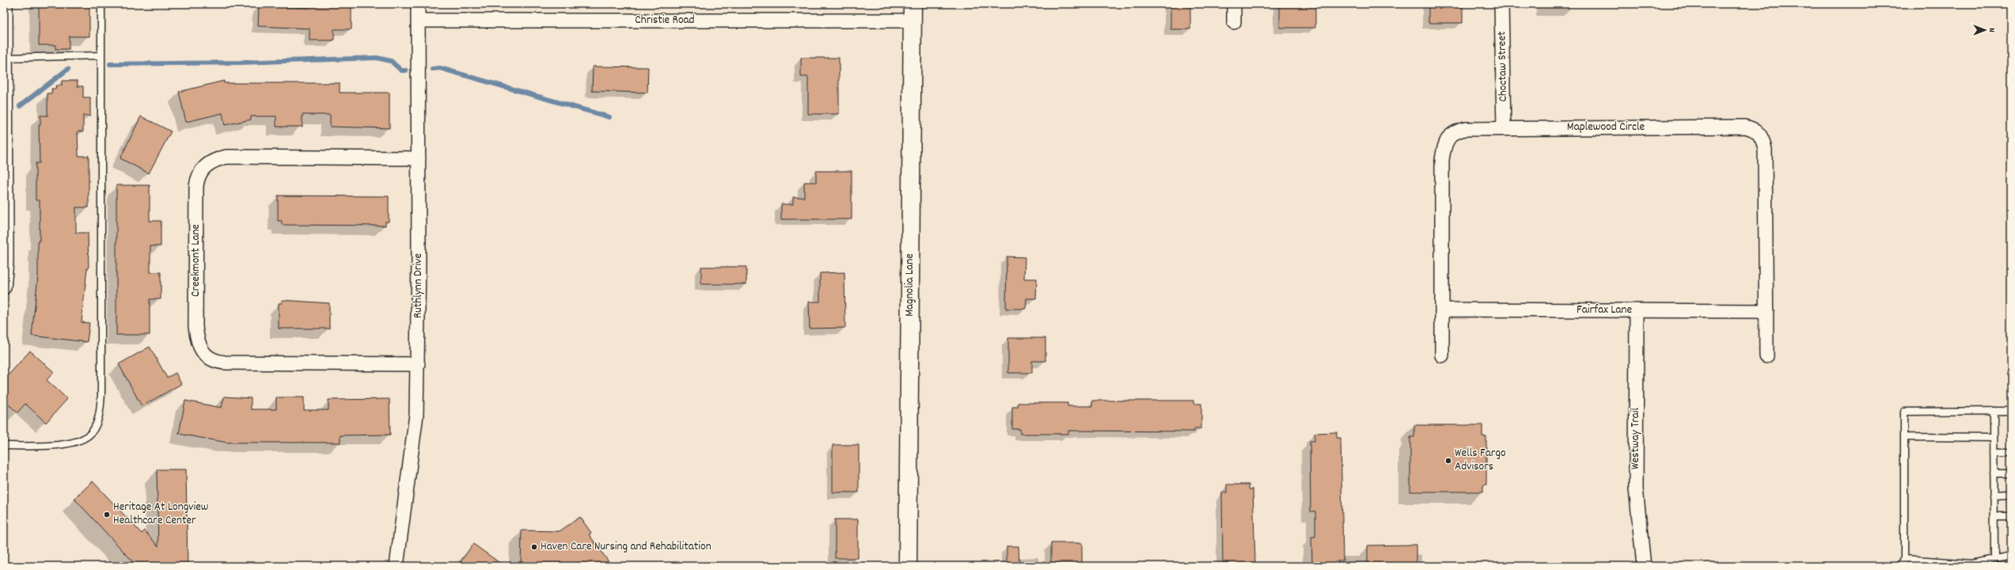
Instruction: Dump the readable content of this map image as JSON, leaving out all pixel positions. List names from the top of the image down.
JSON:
{
  "streets": {
    "main road": ["Magnolia Lane"],
    "street": [
      "Christie Road",
      "Choctaw Street",
      "Maplewood Circle",
      "Creekmont Lane",
      "Ruthlynn Drive",
      "Fairfax Lane",
      "Westway Trail"
    ]
  },
  "crossings": [
    ["Christie Road", "Magnolia Lane"],
    ["Christie Road", "Ruthlynn Drive"],
    ["Choctaw Street", "Maplewood Circle"],
    ["Maplewood Circle", "Fairfax Lane"],
    ["Creekmont Lane", "Ruthlynn Drive"],
    ["Fairfax Lane", "Westway Trail"]
  ],
  "places": ["Wells Fargo Advisors", "Heritage At Longview Healthcare Center", "Haven Care Nursing and Rehabilitation"],
  "north": "right"
}
